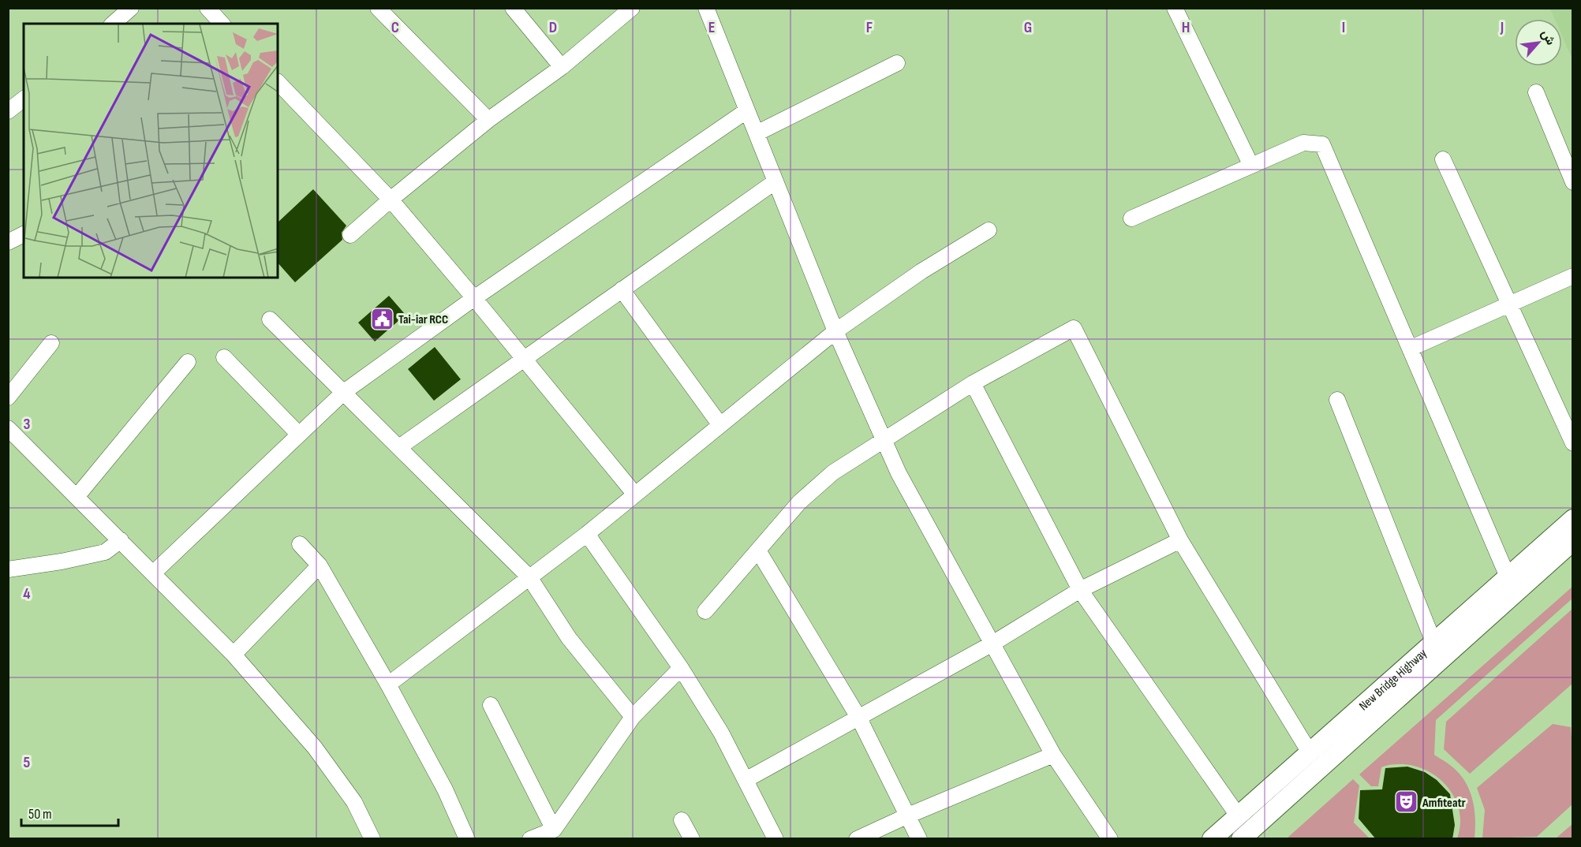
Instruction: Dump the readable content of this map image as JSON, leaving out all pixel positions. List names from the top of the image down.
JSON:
{
  "streets": {
    "main road": ["New Bridge Highway"]
  },
  "places": {
    "public building": ["Tai-iar RCC"],
    "theatre": ["Amfiteatr"]
  },
  "scale_bar": "50 m",
  "north": "top right",
  "grid": {
    "columns": [
      "C",
      "D",
      "E",
      "F",
      "G",
      "H",
      "I",
      "J"
    ],
    "rows": ["3", "4", "5"]
  }
}
